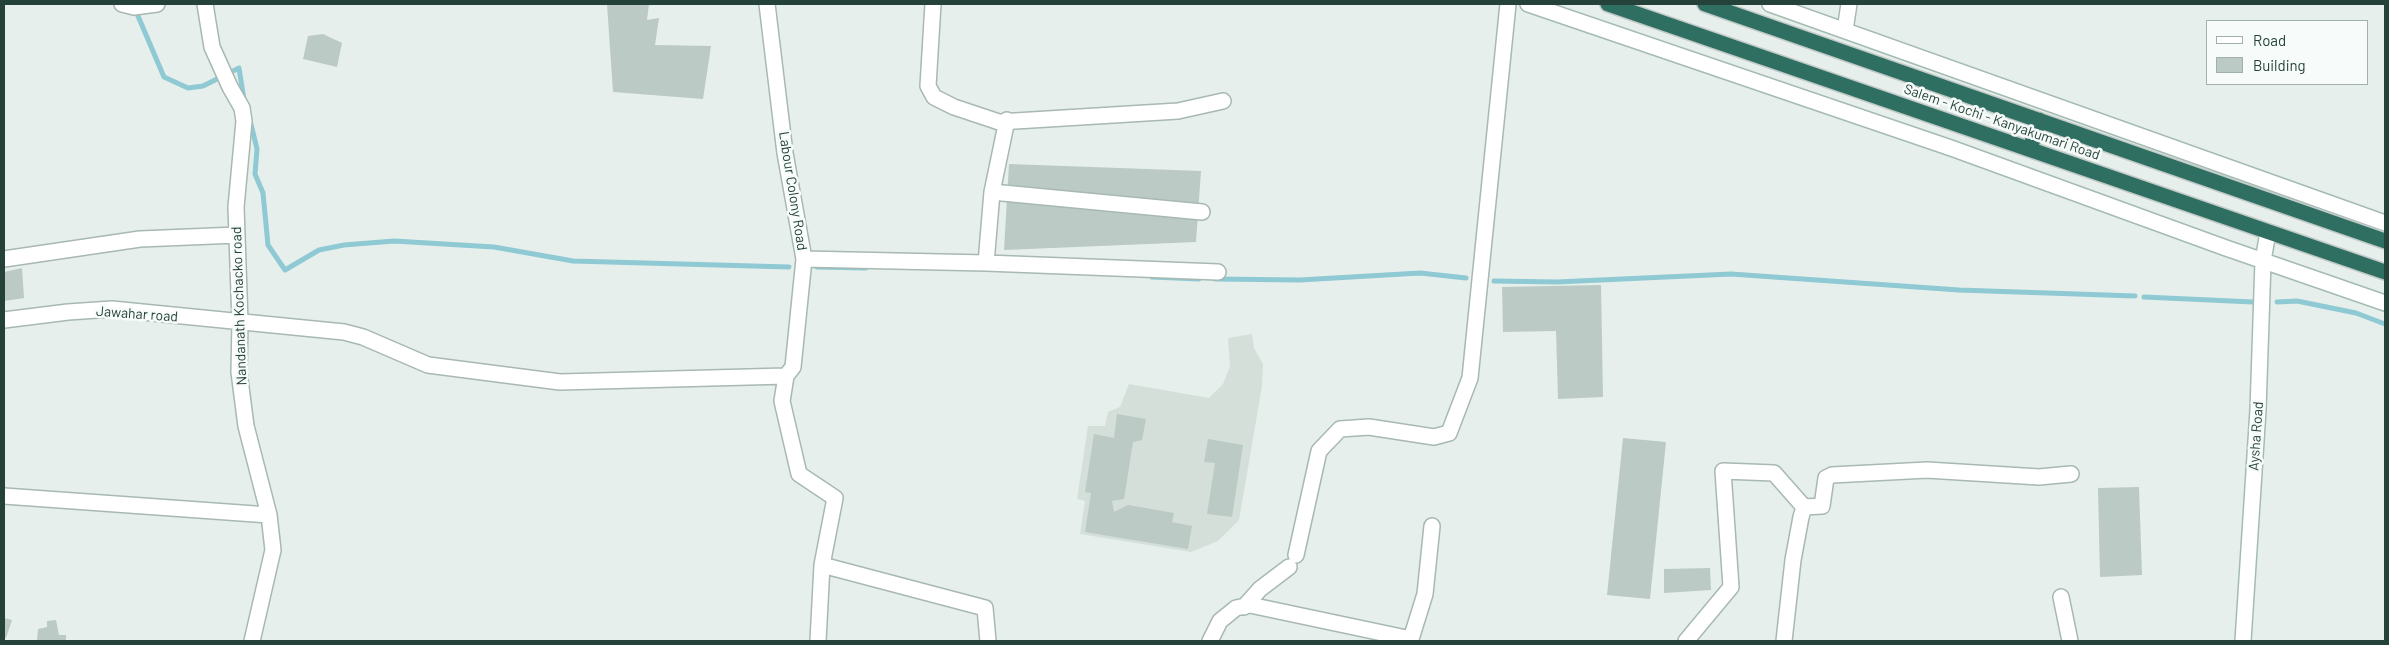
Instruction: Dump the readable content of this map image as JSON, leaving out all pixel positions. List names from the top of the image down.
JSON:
{
  "streets": {
    "highway": ["Salem - Kochi - Kanyakumari Road"],
    "street": [
      "Labour Colony Road",
      "Nandanath Kochacko road",
      "Jawahar road",
      "Aysha Road"
    ]
  },
  "crossings": [
    ["Salem - Kochi - Kanyakumari Road", "Aysha Road"],
    ["Labour Colony Road", "Jawahar road"],
    ["Nandanath Kochacko road", "Jawahar road"]
  ],
  "legend": ["Road", "Building"]
}
